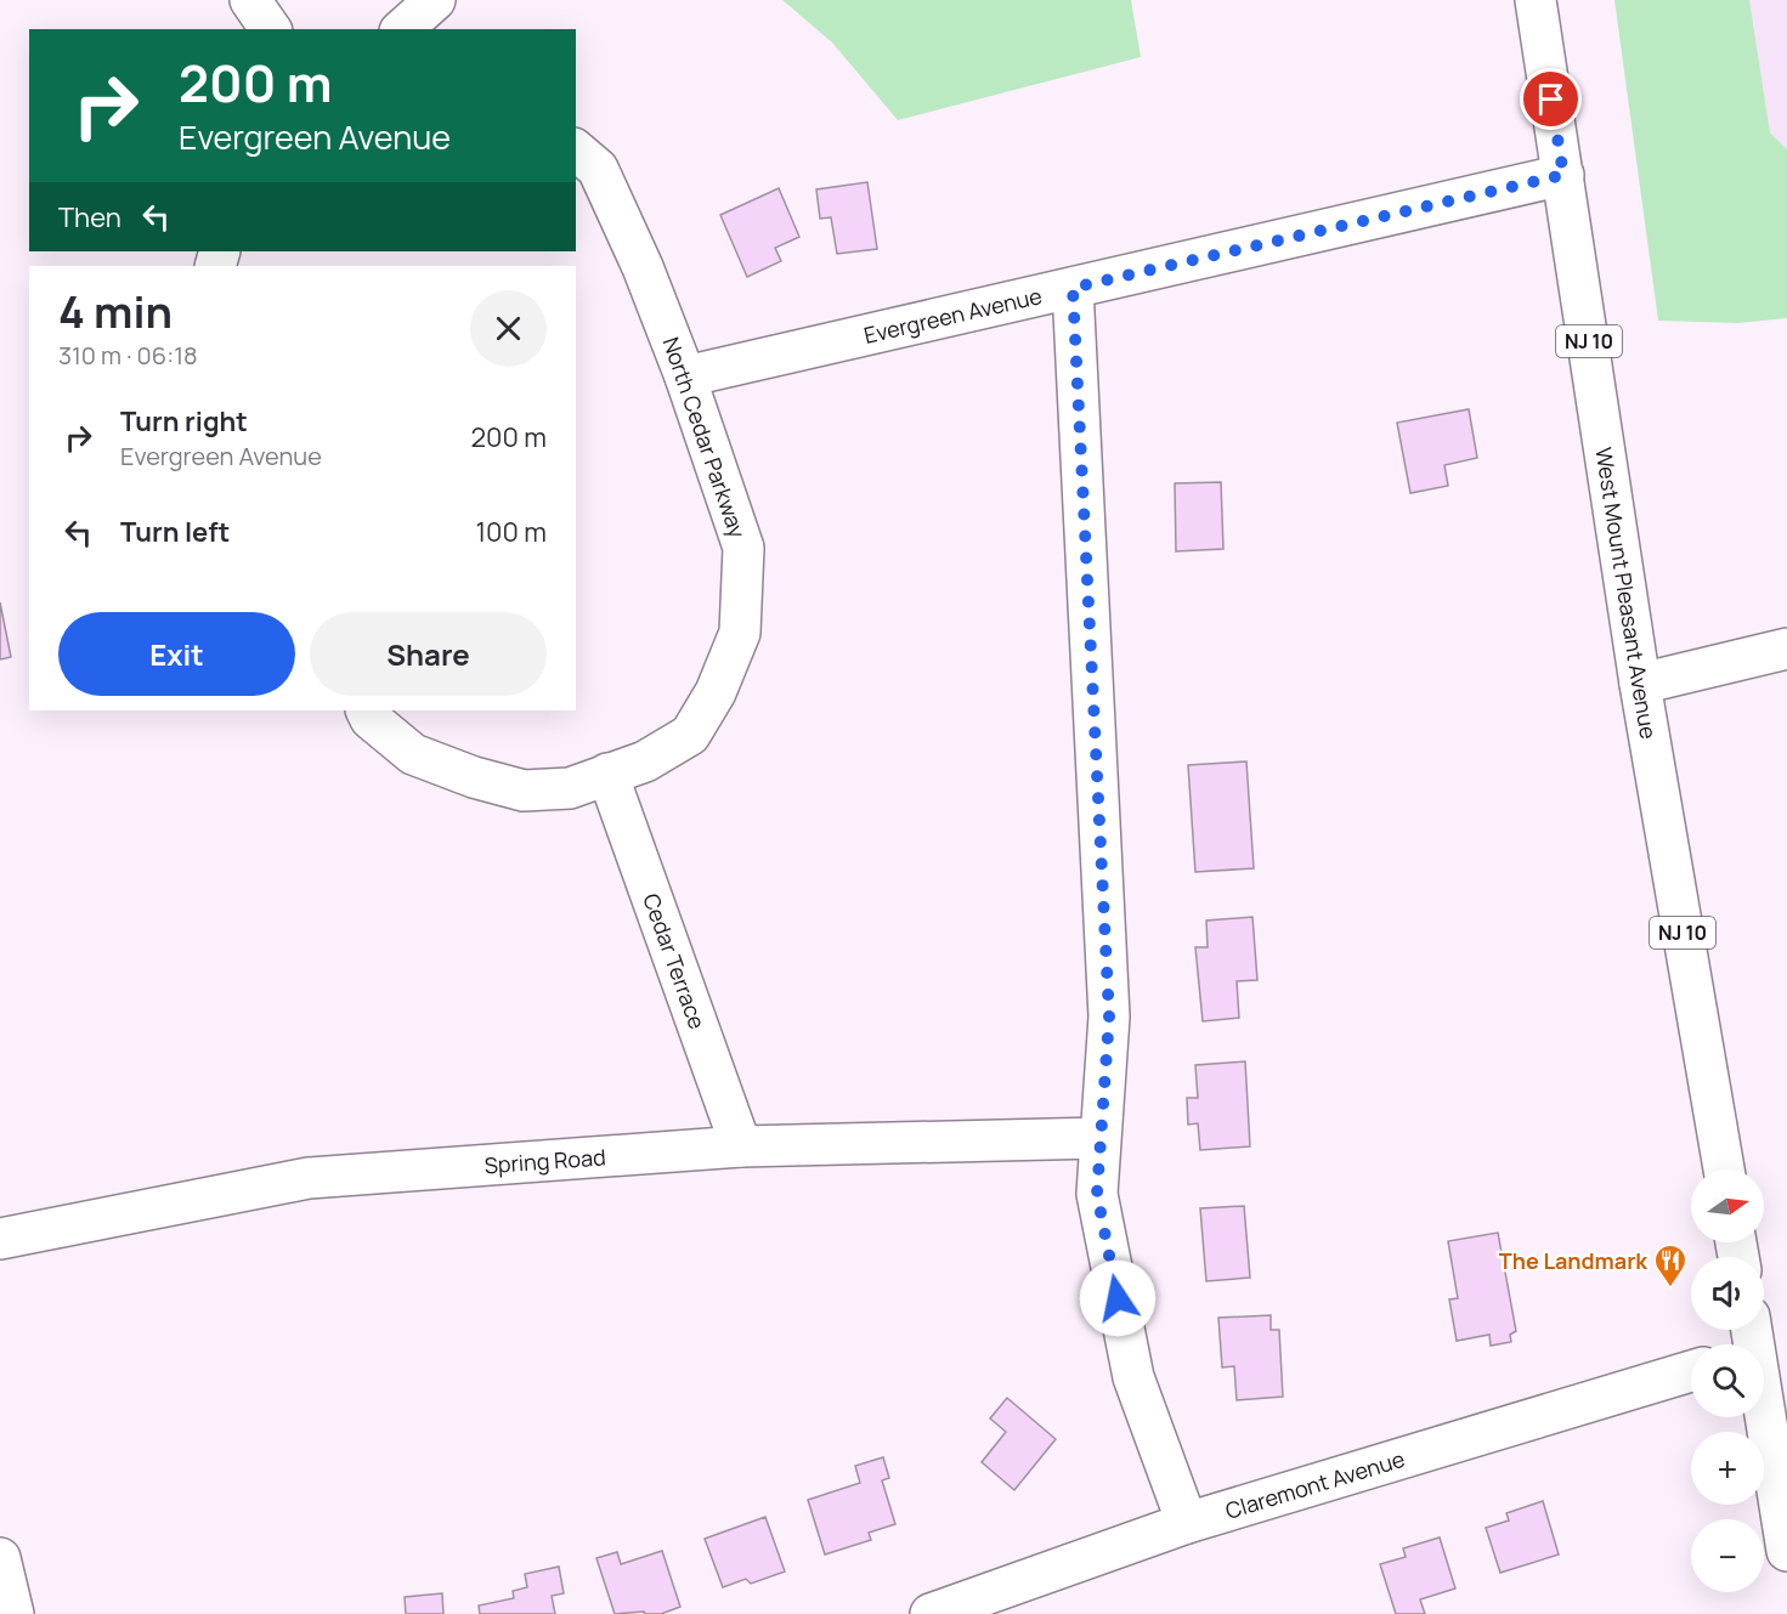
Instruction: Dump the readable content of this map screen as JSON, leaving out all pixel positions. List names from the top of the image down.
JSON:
{
  "streets": {
    "street": [
      "Evergreen Avenue",
      "NJ 10",
      "North Cedar Parkway",
      "West Mount Pleasant Avenue",
      "Cedar Terrace",
      "Spring Road",
      "Claremont Avenue"
    ]
  },
  "crossings": [
    ["Evergreen Avenue", "North Cedar Parkway"],
    ["Evergreen Avenue", "West Mount Pleasant Avenue"],
    ["North Cedar Parkway", "Cedar Terrace"],
    ["Cedar Terrace", "Spring Road"]
  ],
  "places": {
    "restaurant": ["The Landmark"]
  },
  "north": "right",
  "page": {
    "turn": ["200 m", "Evergreen Avenue"],
    "then": "Then",
    "heading": ["4 min", "310 m · 06:18"],
    "list": [
      {
        "name": "Turn right",
        "note": "Evergreen Avenue",
        "value": "200 m"
      },
      {
        "name": "Turn left",
        "value": "100 m"
      }
    ],
    "buttons": ["Exit", "Share"],
    "map_buttons": ["+", "−"]
  }
}
